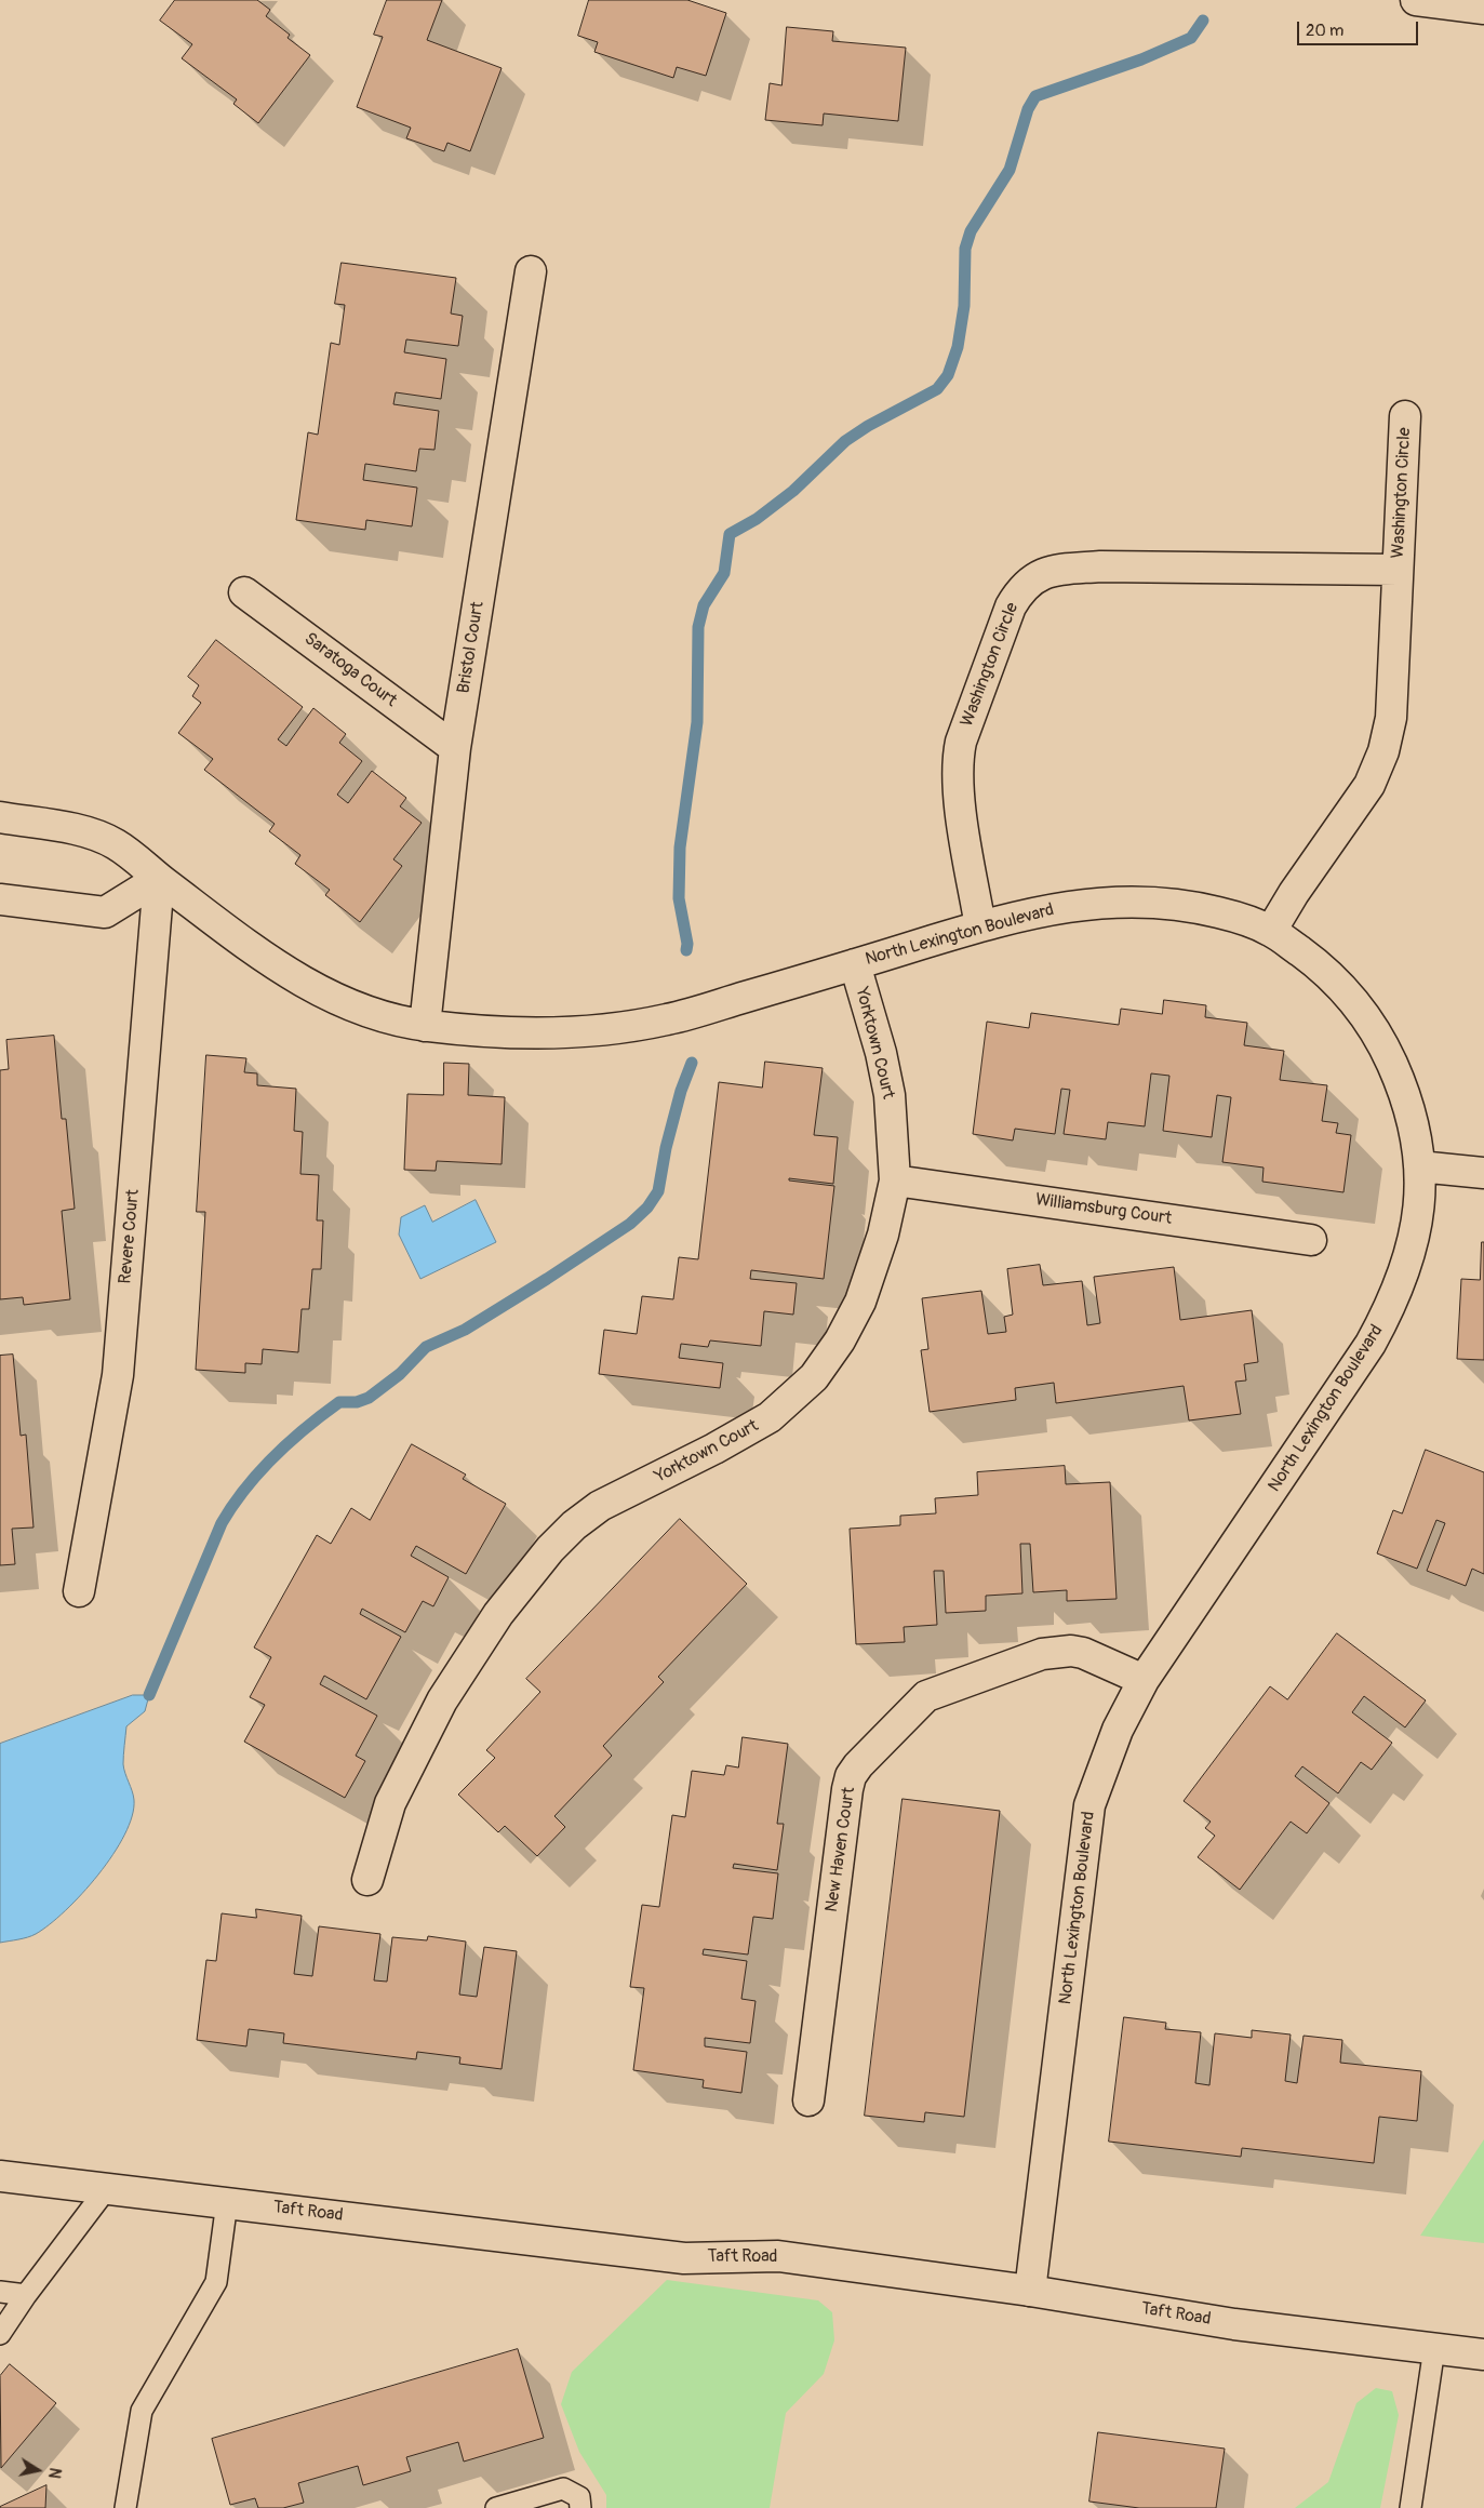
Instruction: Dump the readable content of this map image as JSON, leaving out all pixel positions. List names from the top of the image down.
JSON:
{
  "streets": {
    "street": [
      "Washington Circle",
      "Bristol Court",
      "Saratoga Court",
      "North Lexington Boulevard",
      "Yorktown Court",
      "Williamsburg Court",
      "Revere Court",
      "New Haven Court",
      "Taft Road"
    ]
  },
  "crossings": [
    ["Washington Circle", "North Lexington Boulevard"],
    ["Bristol Court", "Saratoga Court"],
    ["Bristol Court", "North Lexington Boulevard"],
    ["North Lexington Boulevard", "Yorktown Court"],
    ["North Lexington Boulevard", "Revere Court"],
    ["North Lexington Boulevard", "New Haven Court"],
    ["North Lexington Boulevard", "Taft Road"],
    ["Yorktown Court", "Williamsburg Court"]
  ],
  "scale_bar": "20 m",
  "north": "right"
}
